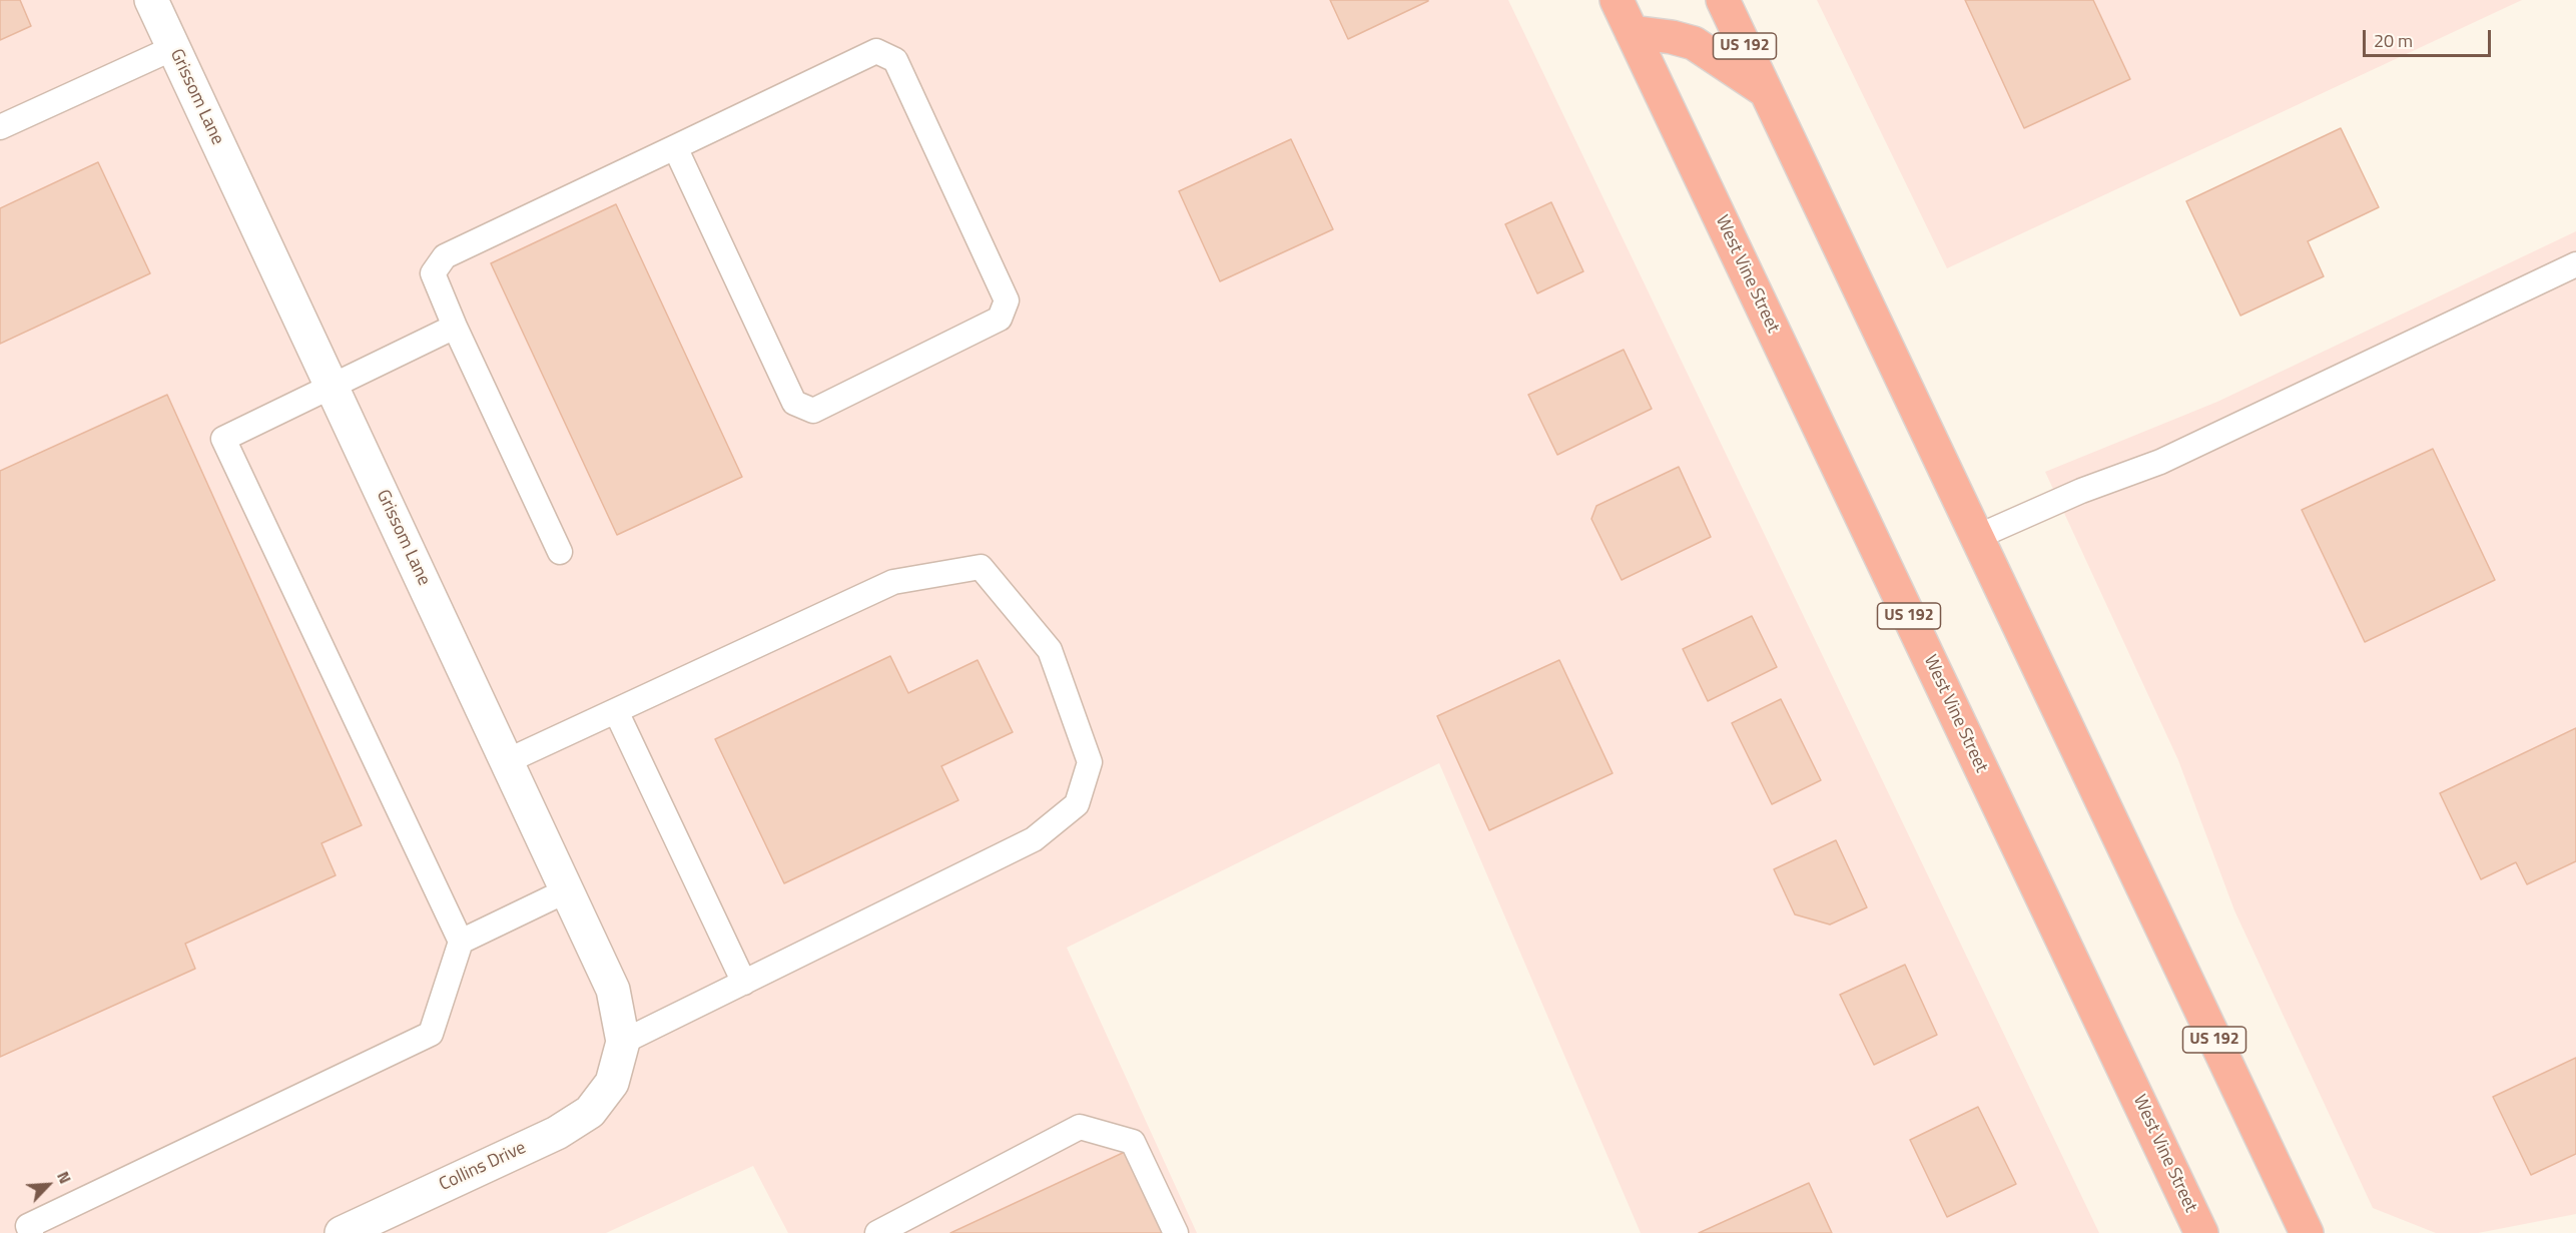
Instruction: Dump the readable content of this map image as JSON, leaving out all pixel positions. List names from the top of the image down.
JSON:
{
  "streets": {
    "highway": ["US 192", "West Vine Street"],
    "street": ["Grissom Lane", "Collins Drive"]
  },
  "crossings": [
    ["Grissom Lane", "Collins Drive"]
  ],
  "scale_bar": "20 m",
  "north": "top right"
}
